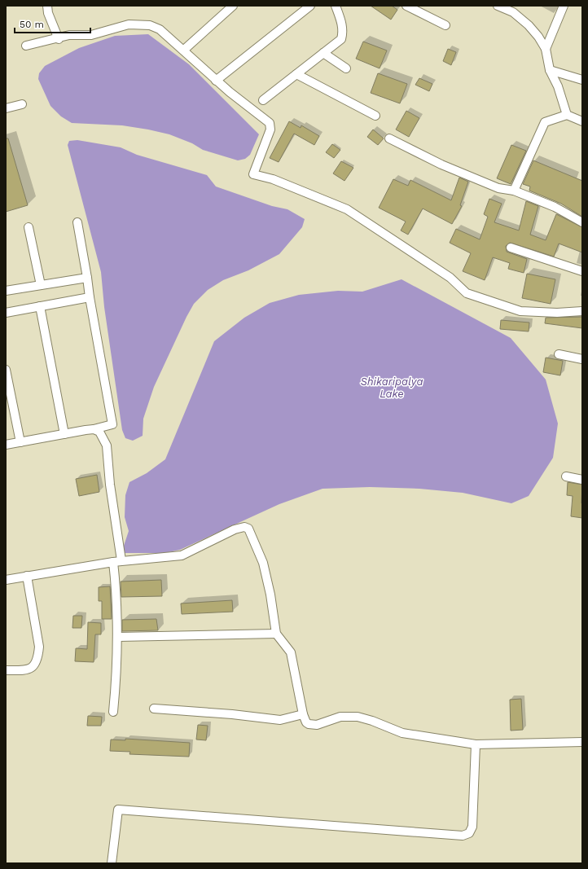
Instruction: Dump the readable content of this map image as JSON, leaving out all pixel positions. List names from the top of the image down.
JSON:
{
  "water": ["Shikaripalya Lake"],
  "scale_bar": "50 m"
}
